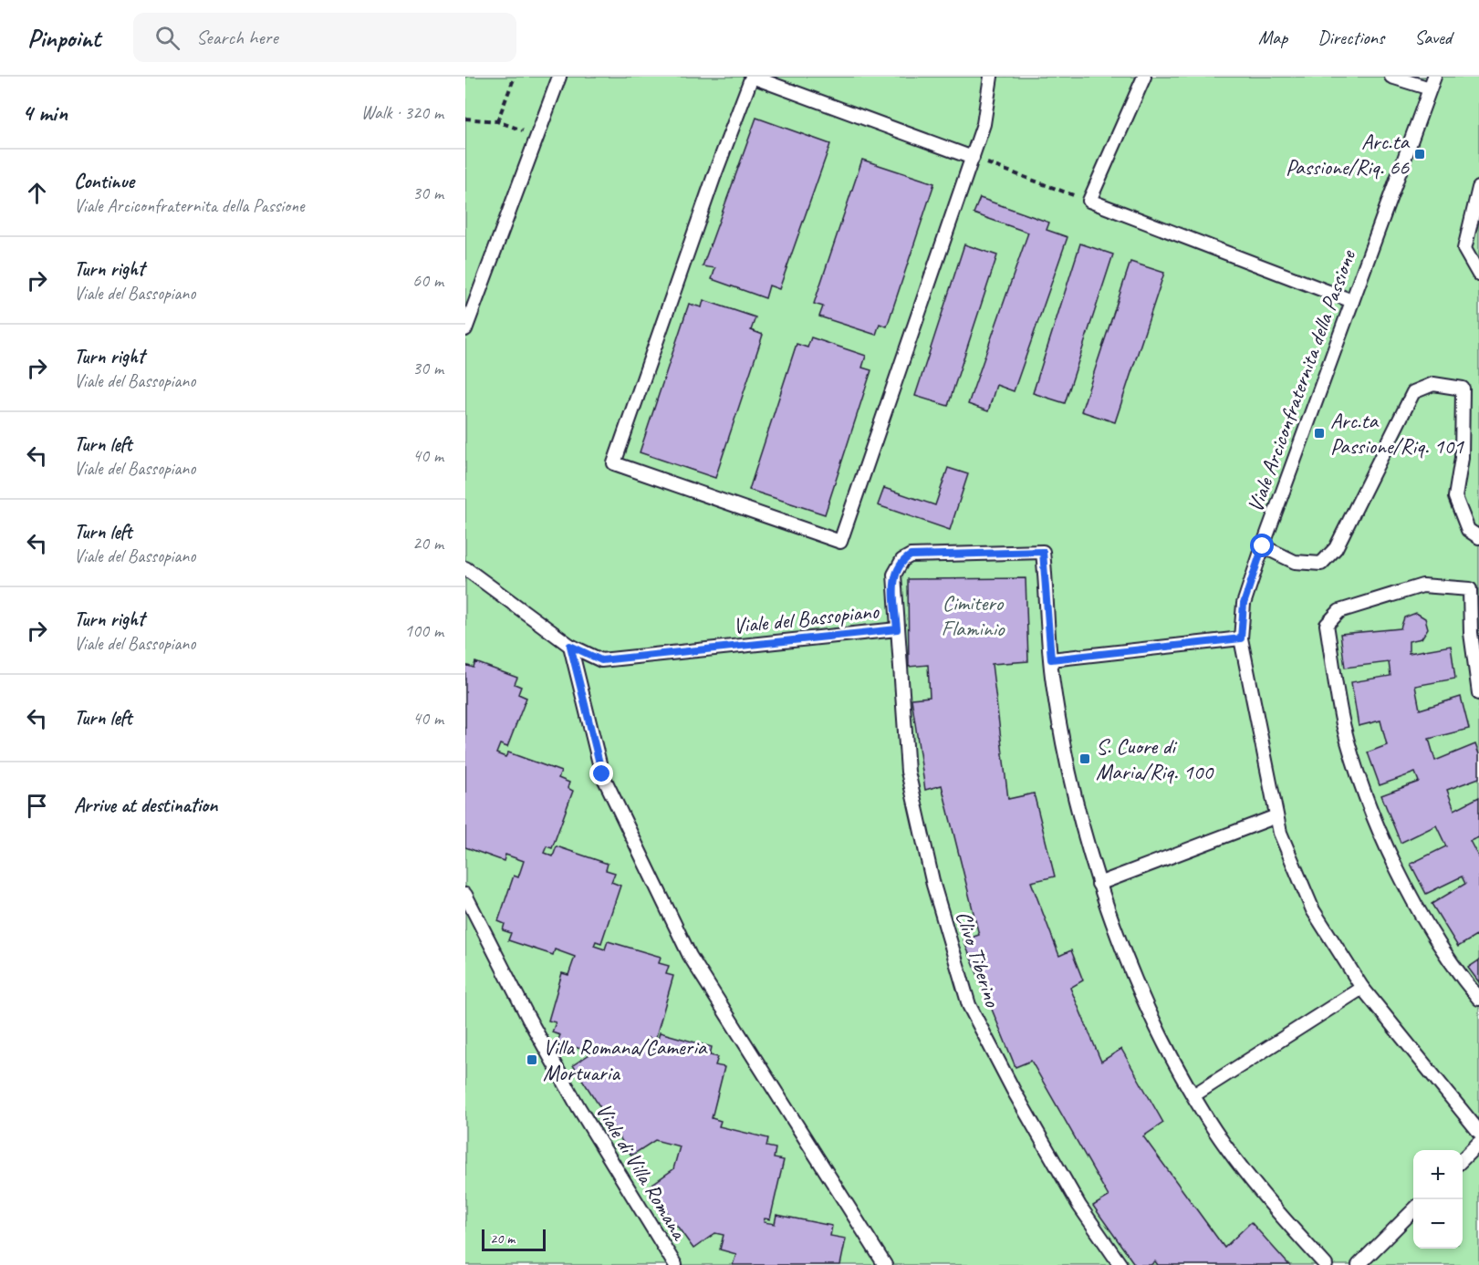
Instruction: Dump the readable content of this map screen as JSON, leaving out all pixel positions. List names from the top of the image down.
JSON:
{
  "streets": {
    "lane": [
      "Viale Arciconfraternita della Passione",
      "Viale del Bassopiano",
      "Clivo Tiberino",
      "Viale di Villa Romana"
    ]
  },
  "crossings": [
    ["Viale del Bassopiano", "Clivo Tiberino"]
  ],
  "parks": ["Cimitero Flaminio"],
  "places": {
    "transit": [
      "Arc.ta Passione/Riq. 66",
      "Arc.ta Passione/Riq. 101",
      "S. Cuore di Maria/Riq. 100",
      "Villa Romana/Cameria Mortuaria"
    ]
  },
  "scale_bar": "20 m",
  "page": {
    "header": "Pinpoint",
    "search": "Search here",
    "nav": ["Map", "Directions", "Saved"],
    "heading": ["4 min", "Walk · 320 m"],
    "list": [
      ["Continue", "Viale Arciconfraternita della Passione", "30 m"],
      ["Turn right", "Viale del Bassopiano", "60 m"],
      ["Turn right", "Viale del Bassopiano", "30 m"],
      ["Turn left", "Viale del Bassopiano", "40 m"],
      ["Turn left", "Viale del Bassopiano", "20 m"],
      ["Turn right", "Viale del Bassopiano", "100 m"],
      ["Turn left", "40 m"],
      "Arrive at destination"
    ],
    "map_buttons": ["+", "−"],
    "scale": "20 m"
  }
}
